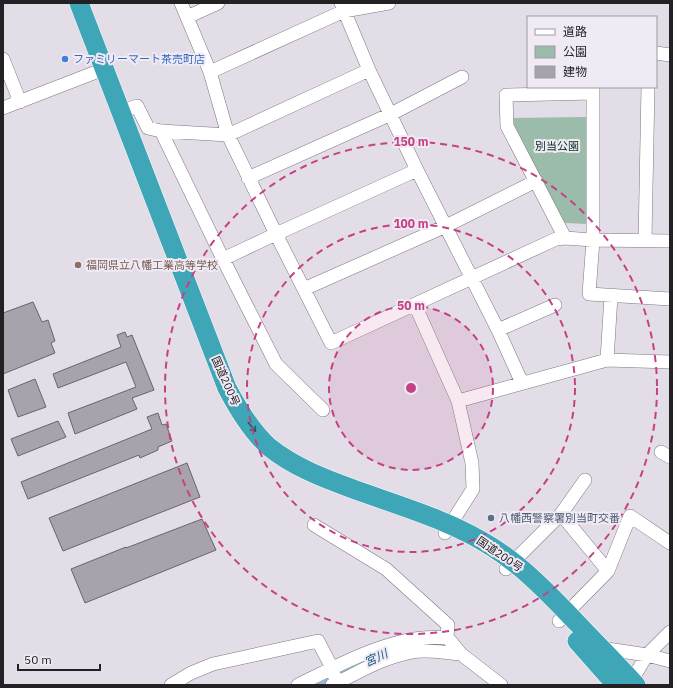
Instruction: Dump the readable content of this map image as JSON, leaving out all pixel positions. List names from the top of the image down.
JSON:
{
  "streets": {
    "highway": ["国道200号"]
  },
  "water": ["宮川"],
  "parks": ["別当公園"],
  "places": ["ファミリーマート茶売町店", "福岡県立八幡工業高等学校", "八幡西警察署別当町交番"],
  "legend": ["道路", "公園", "建物"],
  "scale_bar": "50 m",
  "rings": ["150 m", "100 m", "50 m"]
}
